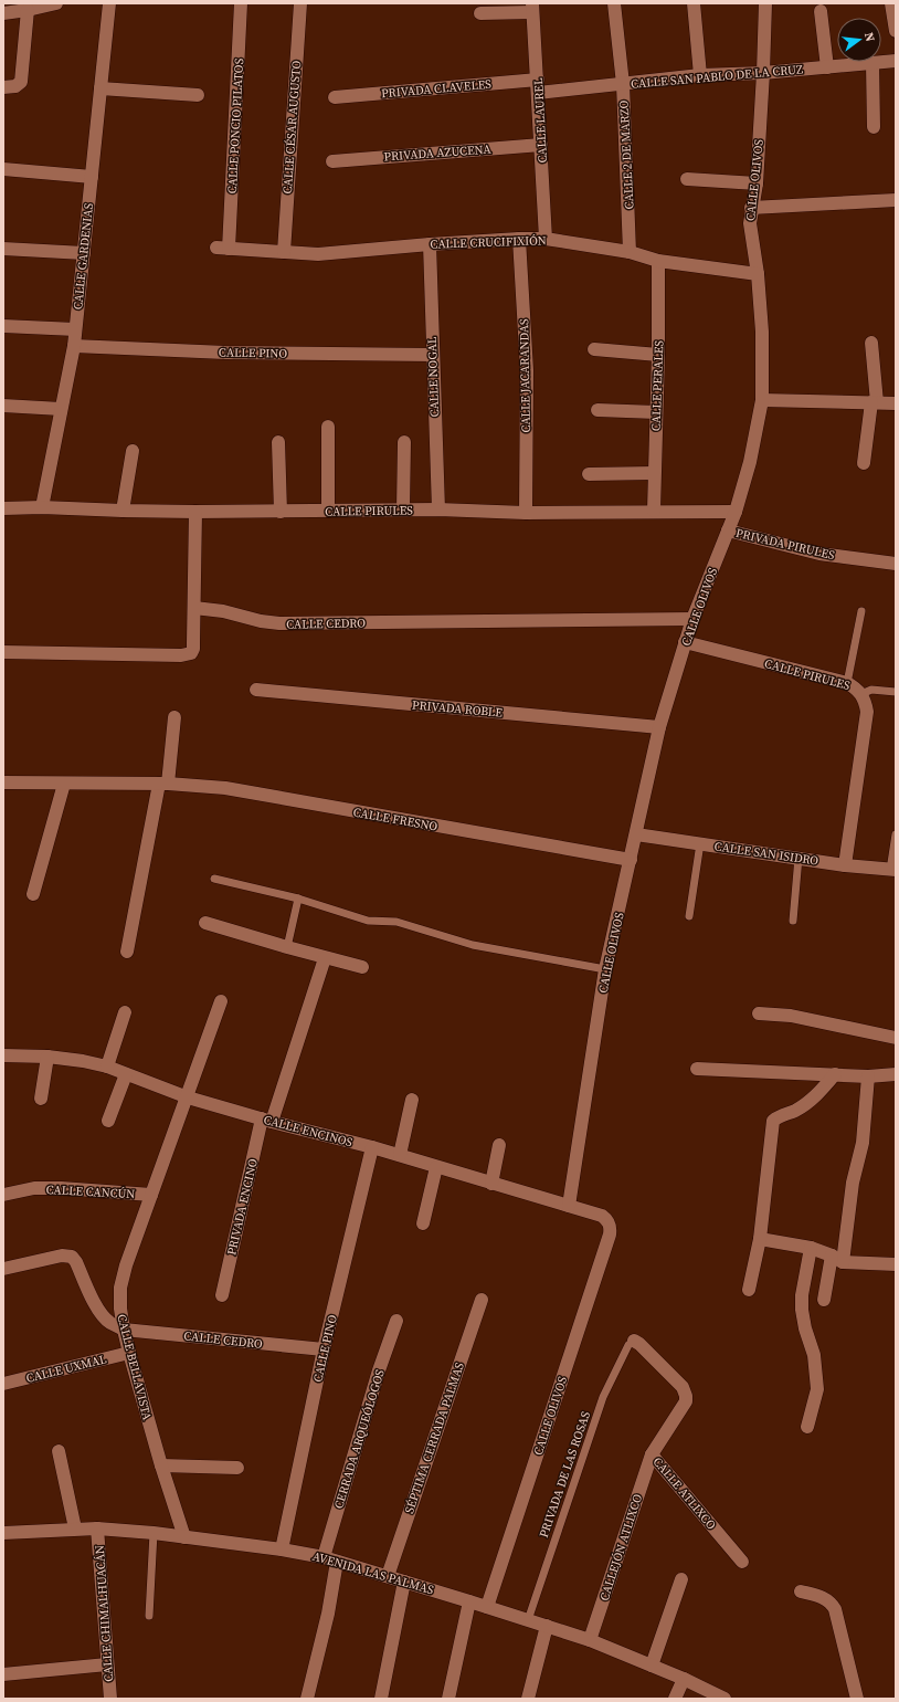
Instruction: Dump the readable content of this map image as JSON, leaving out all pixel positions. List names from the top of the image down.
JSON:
{
  "streets": {
    "street": [
      "CALLE SAN PABLO DE LA CRUZ",
      "PRIVADA CLAVELES",
      "CALLE LAUREL",
      "CALLE PONCIO PILATOS",
      "CALLE CÉSAR AUGUSTO",
      "PRIVADA AZUCENA",
      "CALLE 2 DE MARZO",
      "CALLE OLIVOS",
      "CALLE CRUCIFIXIÓN",
      "CALLE GARDENIAS",
      "CALLE PINO",
      "CALLE JACARANDAS",
      "CALLE NOGAL",
      "CALLE PERALES",
      "CALLE PIRULES",
      "PRIVADA PIRULES",
      "CALLE CEDRO",
      "PRIVADA ROBLE",
      "CALLE FRESNO",
      "CALLE SAN ISIDRO",
      "CALLE ENCINOS",
      "CALLE CANCÚN",
      "PRIVADA ENCINO",
      "CALLE BELLAVISTA",
      "CALLE UXMAL",
      "SÉPTIMA CERRADA PALMAS",
      "CERRADA ARQUEÓLOGOS",
      "CALLE ATLIXCO",
      "CALLEJÓN ATLIXCO",
      "AVENIDA LAS PALMAS",
      "CALLE CHIMALHUACÁN"
    ],
    "lane": ["PRIVADA DE LAS ROSAS"]
  },
  "crossings": [
    ["CALLE SAN PABLO DE LA CRUZ", "CALLE LAUREL"],
    ["CALLE SAN PABLO DE LA CRUZ", "CALLE 2 DE MARZO"],
    ["CALLE SAN PABLO DE LA CRUZ", "CALLE OLIVOS"],
    ["PRIVADA CLAVELES", "CALLE LAUREL"],
    ["CALLE LAUREL", "PRIVADA AZUCENA"],
    ["CALLE LAUREL", "CALLE CRUCIFIXIÓN"],
    ["CALLE PONCIO PILATOS", "CALLE CRUCIFIXIÓN"],
    ["CALLE CÉSAR AUGUSTO", "CALLE CRUCIFIXIÓN"],
    ["CALLE 2 DE MARZO", "CALLE CRUCIFIXIÓN"],
    ["CALLE OLIVOS", "CALLE CRUCIFIXIÓN"],
    ["CALLE OLIVOS", "CALLE PIRULES"],
    ["CALLE OLIVOS", "PRIVADA PIRULES"],
    ["CALLE OLIVOS", "CALLE CEDRO"],
    ["CALLE OLIVOS", "PRIVADA ROBLE"],
    ["CALLE OLIVOS", "CALLE FRESNO"],
    ["CALLE OLIVOS", "CALLE SAN ISIDRO"],
    ["CALLE OLIVOS", "CALLE ENCINOS"],
    ["CALLE OLIVOS", "AVENIDA LAS PALMAS"],
    ["CALLE CRUCIFIXIÓN", "CALLE JACARANDAS"],
    ["CALLE CRUCIFIXIÓN", "CALLE NOGAL"],
    ["CALLE CRUCIFIXIÓN", "CALLE PERALES"],
    ["CALLE GARDENIAS", "CALLE PINO"],
    ["CALLE GARDENIAS", "CALLE PIRULES"],
    ["CALLE PINO", "CALLE NOGAL"],
    ["CALLE PINO", "CALLE CEDRO"],
    ["CALLE PINO", "CALLE ENCINOS"],
    ["CALLE PINO", "AVENIDA LAS PALMAS"],
    ["CALLE JACARANDAS", "CALLE PIRULES"],
    ["CALLE NOGAL", "CALLE PIRULES"],
    ["CALLE PERALES", "CALLE PIRULES"],
    ["CALLE PIRULES", "CALLE SAN ISIDRO"],
    ["CALLE CEDRO", "CALLE BELLAVISTA"],
    ["CALLE ENCINOS", "PRIVADA ENCINO"],
    ["CALLE ENCINOS", "CALLE BELLAVISTA"],
    ["CALLE CANCÚN", "CALLE BELLAVISTA"],
    ["CALLE BELLAVISTA", "CALLE UXMAL"],
    ["CALLE BELLAVISTA", "AVENIDA LAS PALMAS"],
    ["SÉPTIMA CERRADA PALMAS", "AVENIDA LAS PALMAS"],
    ["CERRADA ARQUEÓLOGOS", "AVENIDA LAS PALMAS"],
    ["PRIVADA DE LAS ROSAS", "CALLE ATLIXCO"],
    ["PRIVADA DE LAS ROSAS", "AVENIDA LAS PALMAS"],
    ["CALLE ATLIXCO", "CALLEJÓN ATLIXCO"],
    ["CALLEJÓN ATLIXCO", "AVENIDA LAS PALMAS"],
    ["AVENIDA LAS PALMAS", "CALLE CHIMALHUACÁN"]
  ],
  "north": "right"
}
